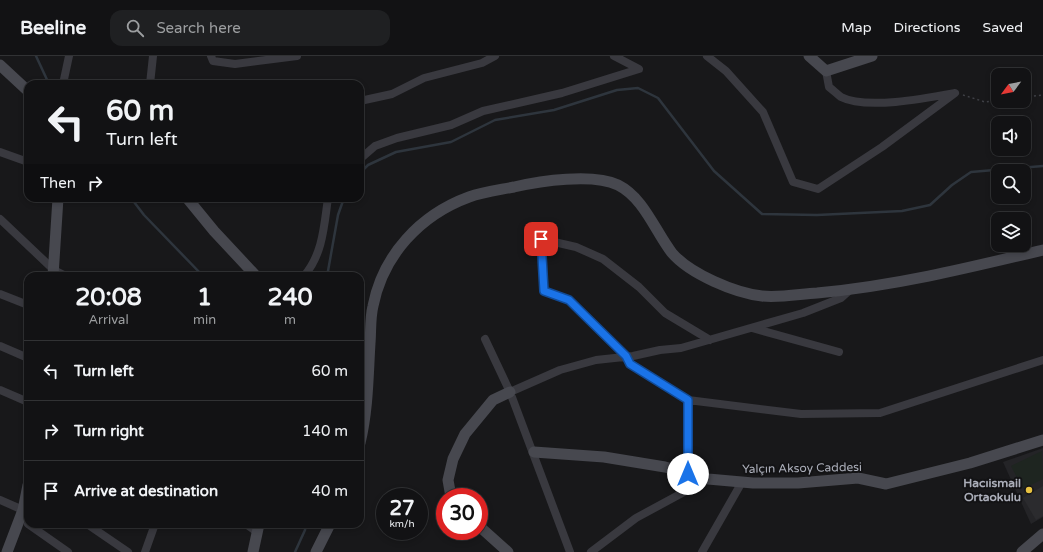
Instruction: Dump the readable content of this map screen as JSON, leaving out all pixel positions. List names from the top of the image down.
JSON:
{
  "streets": {
    "street": ["Yalçın Aksoy Caddesi"]
  },
  "places": ["Hacıismail Ortaokulu"],
  "north": "bottom left",
  "page": {
    "header": "Beeline",
    "search": "Search here",
    "nav": ["Map", "Directions", "Saved"],
    "turn": ["60 m", "Turn left"],
    "then": "Then",
    "eta": [
      "20:08",
      "Arrival",
      "1",
      "min",
      "240",
      "m"
    ],
    "list": [
      {
        "name": "Turn left",
        "value": "60 m"
      },
      {
        "name": "Turn right",
        "value": "140 m"
      },
      {
        "name": "Arrive at destination",
        "value": "40 m"
      }
    ],
    "speed": "27 km/h",
    "limit": "30"
  }
}
